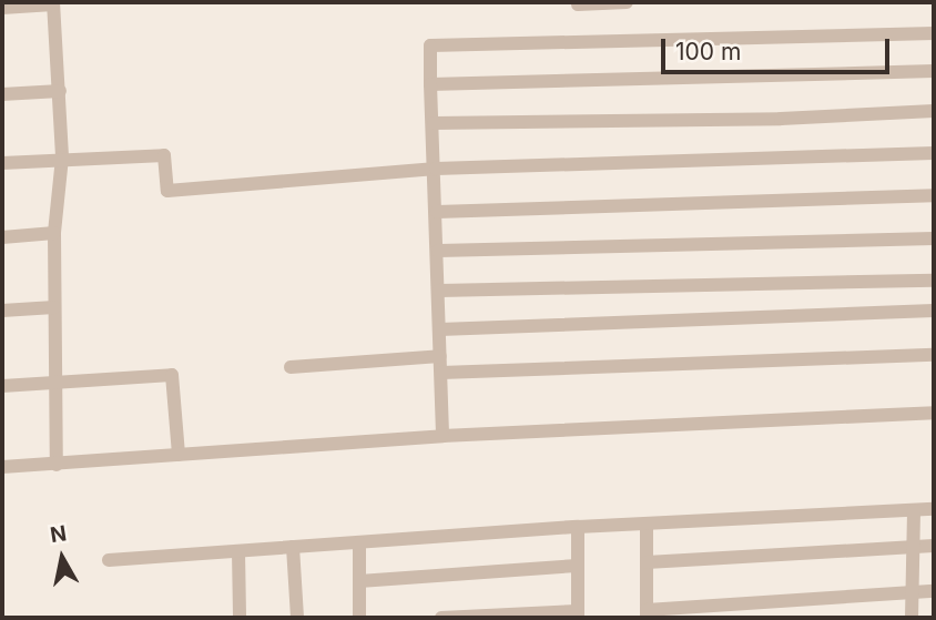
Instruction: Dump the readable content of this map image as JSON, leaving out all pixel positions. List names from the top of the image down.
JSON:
{
  "scale_bar": "100 m",
  "north": "top"
}
